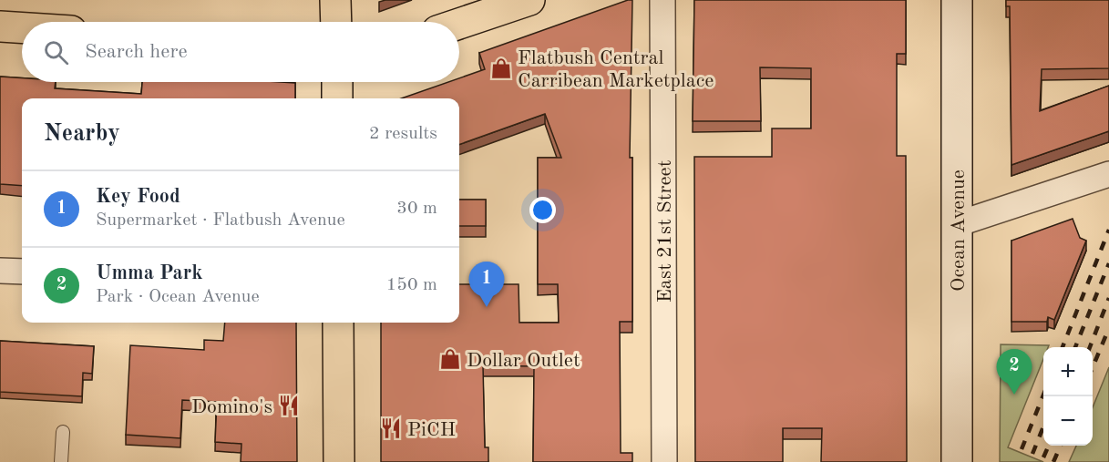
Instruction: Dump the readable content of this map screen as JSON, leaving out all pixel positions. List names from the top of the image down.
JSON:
{
  "streets": {
    "main road": ["Ocean Avenue"],
    "street": ["East 21st Street"]
  },
  "places": {
    "shop": ["Flatbush Central Carribean Marketplace", "Dollar Outlet"],
    "restaurant": ["Domino's", "PiCH"]
  },
  "page": {
    "search": "Search here",
    "heading": ["Nearby", "2 results"],
    "list": [
      {
        "mark": "1",
        "name": "Key Food",
        "note": "Supermarket · Flatbush Avenue",
        "value": "30 m"
      },
      {
        "mark": "2",
        "name": "Umma Park",
        "note": "Park · Ocean Avenue",
        "value": "150 m"
      }
    ],
    "pins": ["1", "2"],
    "map_buttons": ["+", "−"]
  }
}
